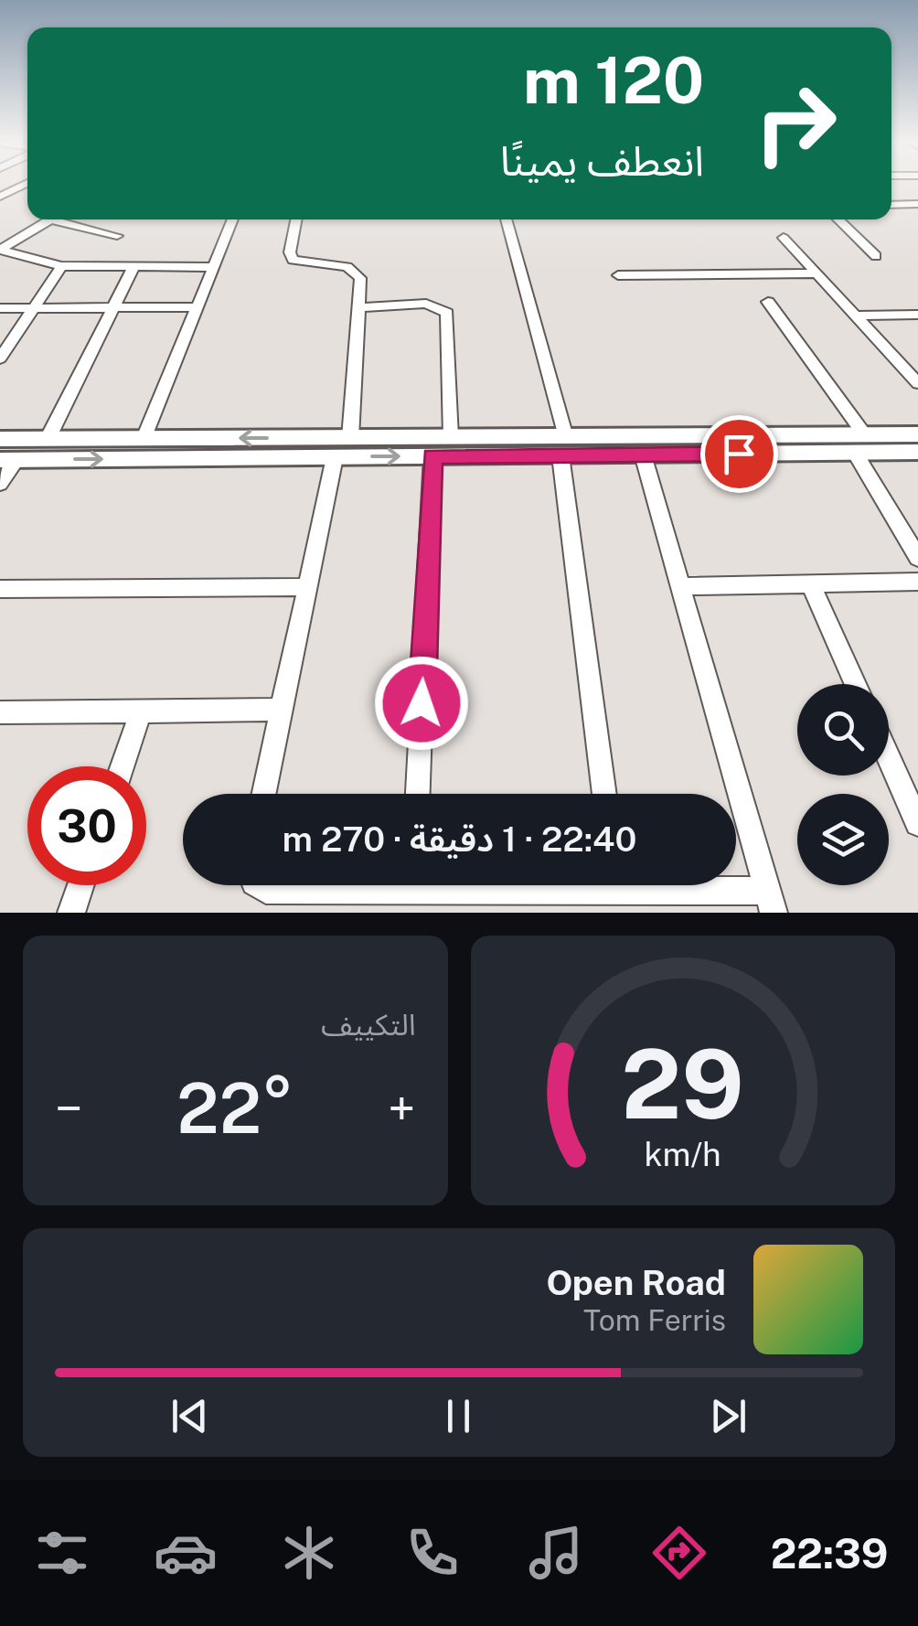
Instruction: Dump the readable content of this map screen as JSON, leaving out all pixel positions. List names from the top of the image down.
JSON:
{
  "page": {
    "turn": ["120 m", "انعطف يمينًا"],
    "limit": "30",
    "trip": "22:40 · 1 دقيقة · 270 m",
    "tile": "التكييف",
    "heat": ["−", "22°", "+"],
    "song": ["Open Road", "Tom Ferris"],
    "tabs": "22:39",
    "gauge": ["29", "km/h"]
  }
}
